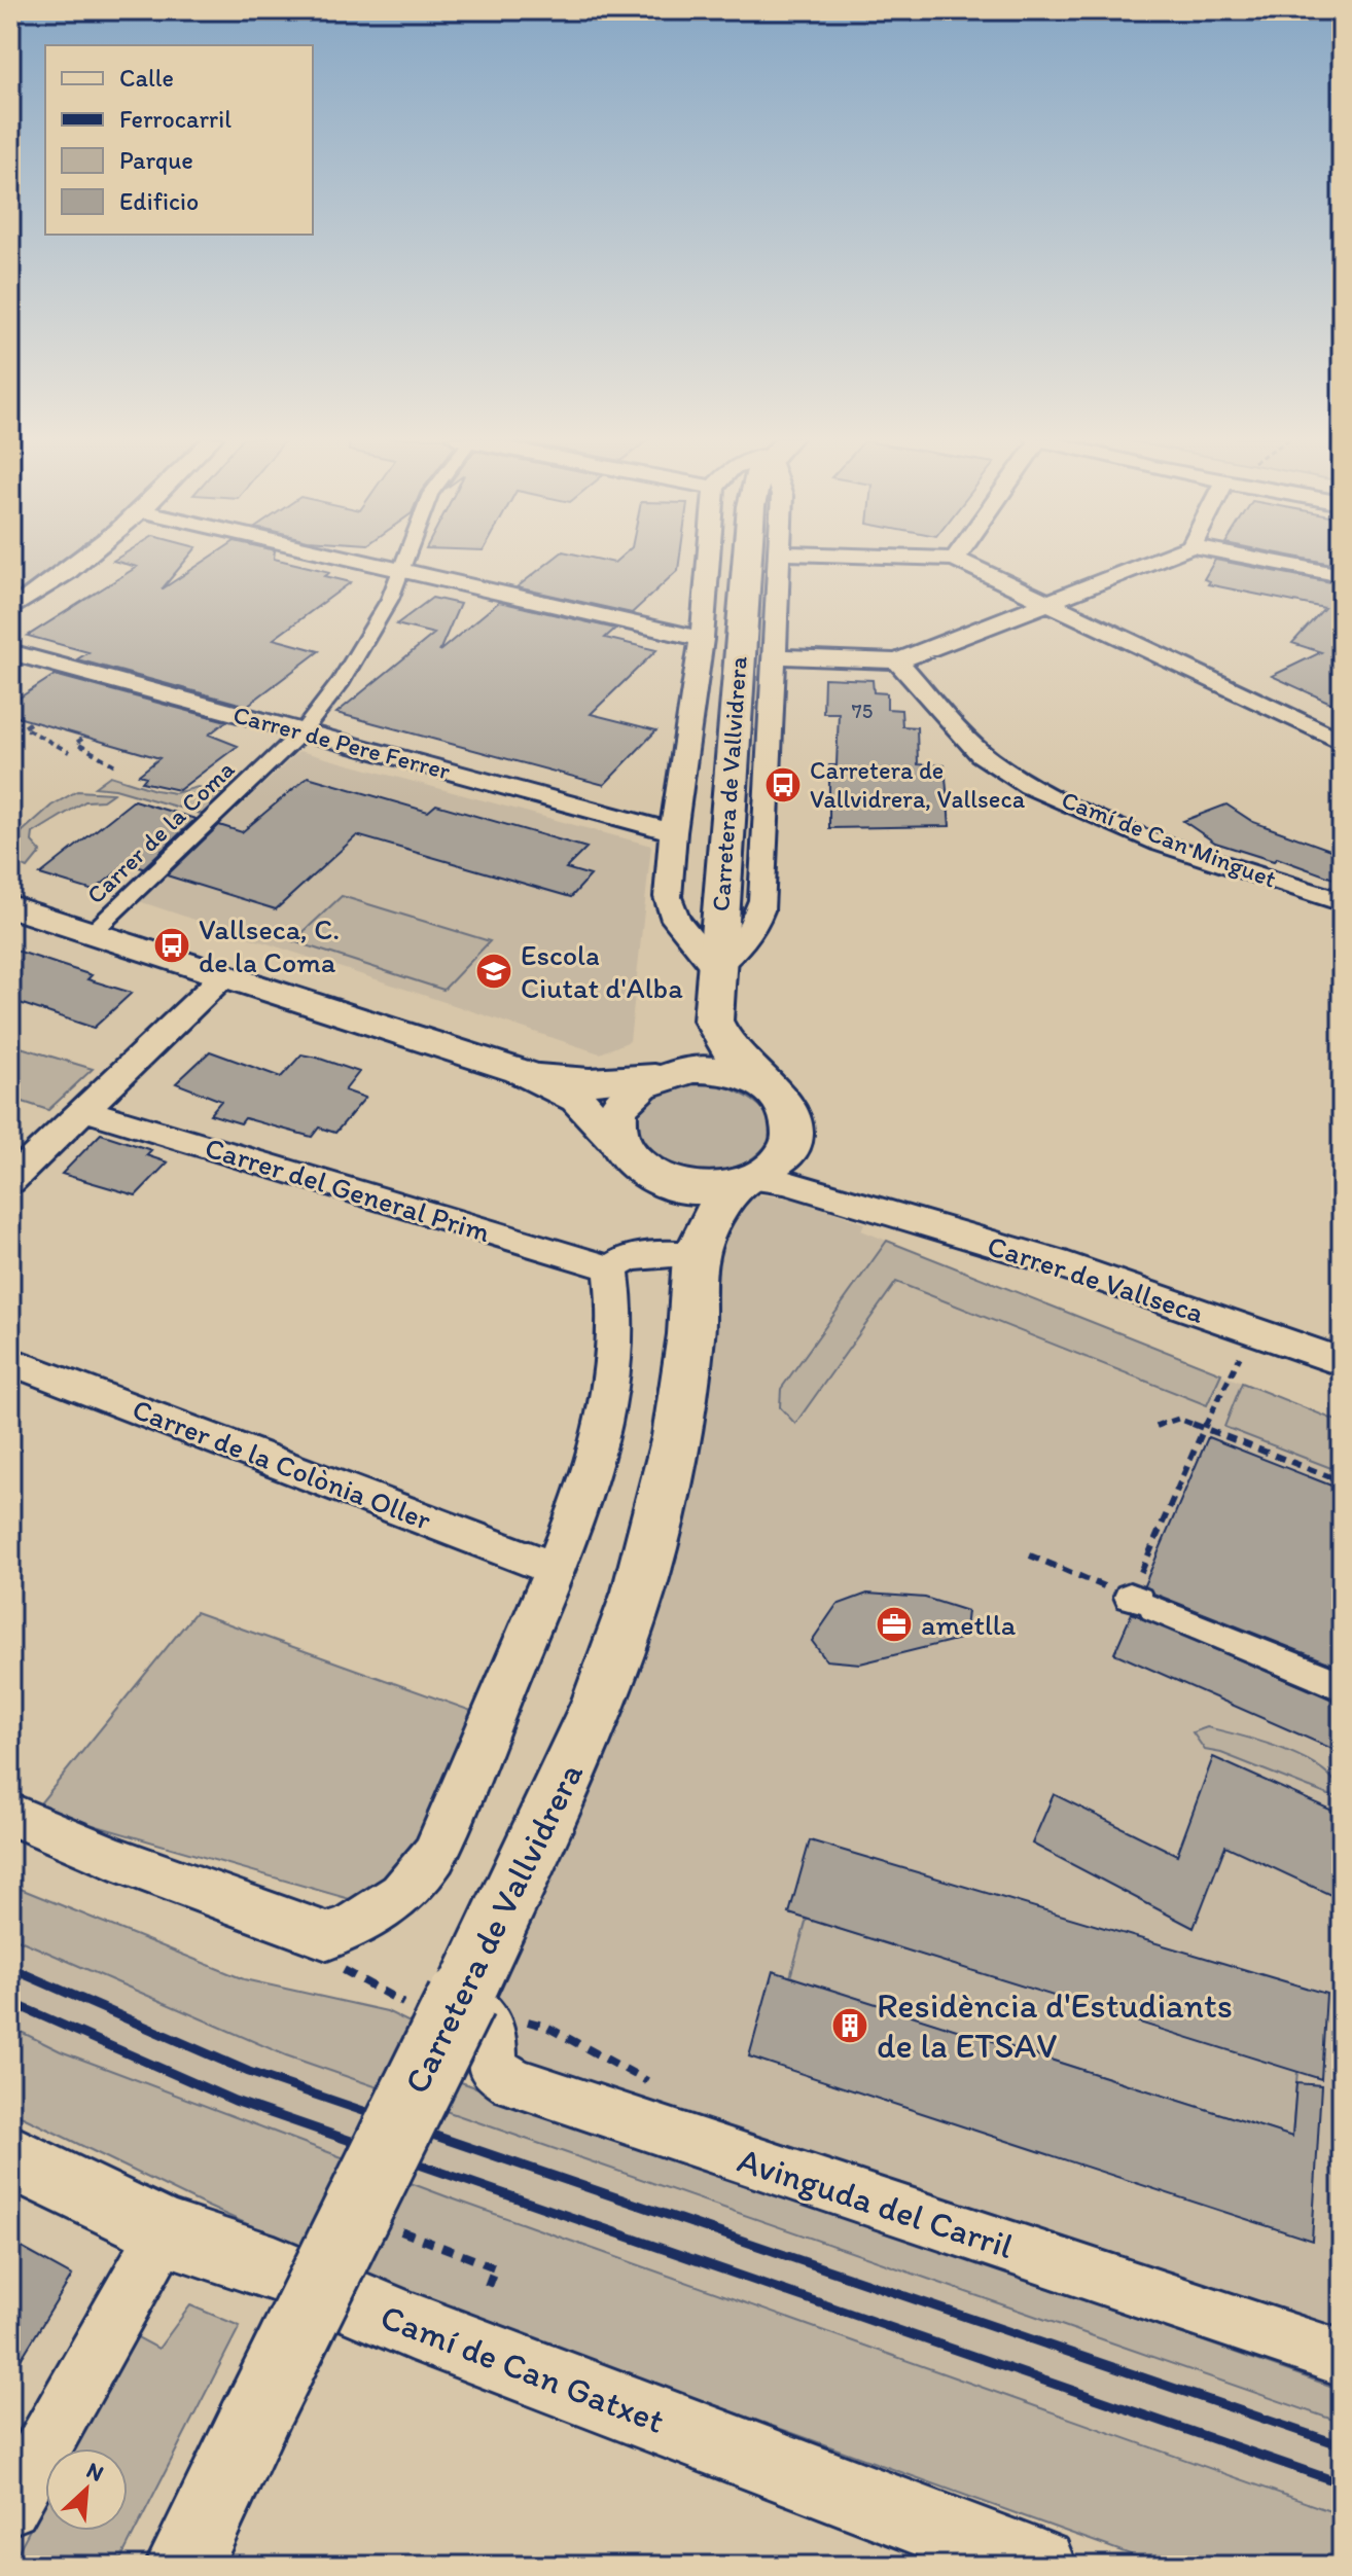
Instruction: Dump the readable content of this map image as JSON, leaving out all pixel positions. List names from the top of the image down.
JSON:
{
  "streets": {
    "main road": ["Carretera de Vallvidrera"],
    "street": [
      "Carrer de Pere Ferrer",
      "Carrer de la Coma",
      "Camí de Can Minguet",
      "Carrer del General Prim",
      "Carrer de Vallseca",
      "Carrer de la Colònia Oller",
      "Avinguda del Carril",
      "Camí de Can Gatxet"
    ]
  },
  "crossings": [
    ["Carrer de Pere Ferrer", "Carretera de Vallvidrera"],
    ["Carrer de Pere Ferrer", "Carrer de la Coma"],
    ["Carretera de Vallvidrera", "Carrer de Vallseca"],
    ["Carretera de Vallvidrera", "Avinguda del Carril"]
  ],
  "places": {
    "bus stop": ["Carretera de Vallvidrera, Vallseca", "Vallseca, C. de la Coma"],
    "school or university": ["Escola Ciutat d'Alba"],
    "office": ["ametlla"],
    "building": ["Residència d'Estudiants de la ETSAV"]
  },
  "house_numbers": ["75"],
  "legend": [
    "Calle",
    "Ferrocarril",
    "Parque",
    "Edificio"
  ],
  "north": "top right"
}
